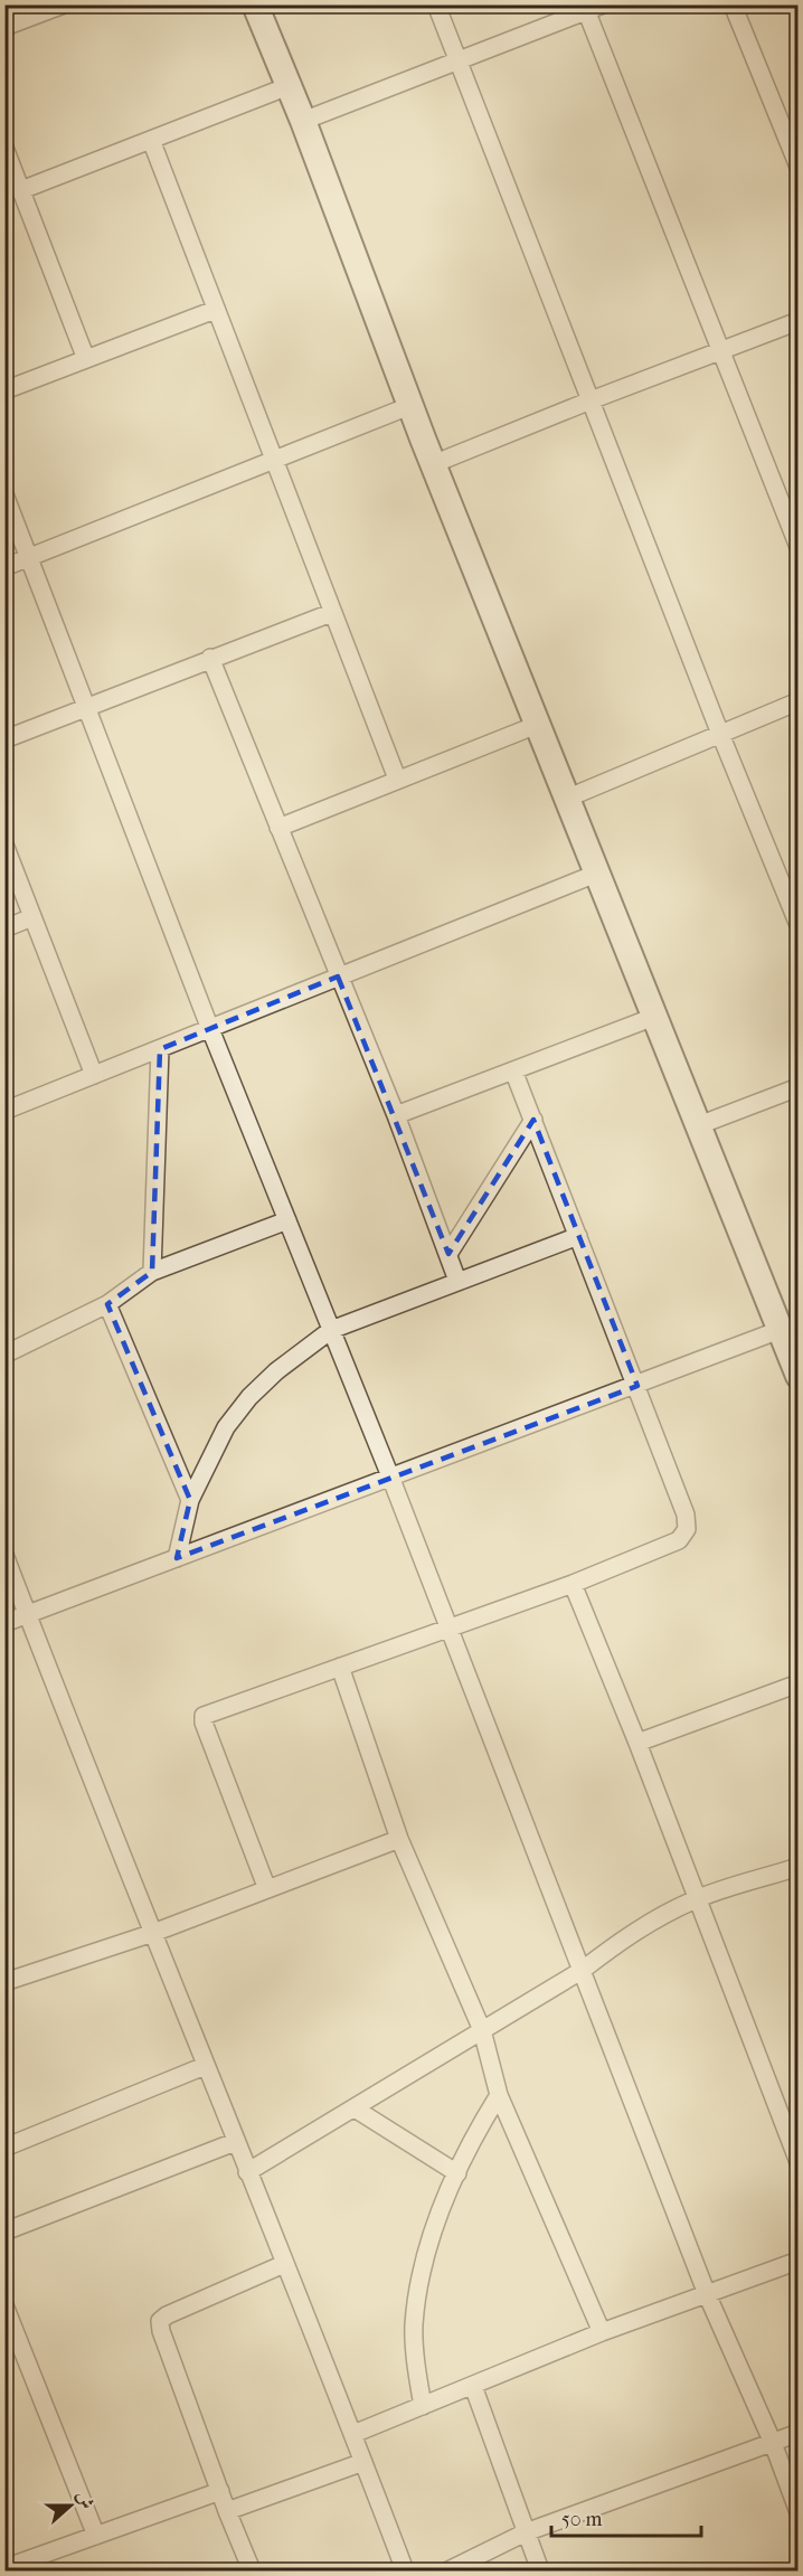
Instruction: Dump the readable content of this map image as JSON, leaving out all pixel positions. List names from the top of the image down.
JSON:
{
  "scale_bar": "50 m",
  "north": "right"
}
